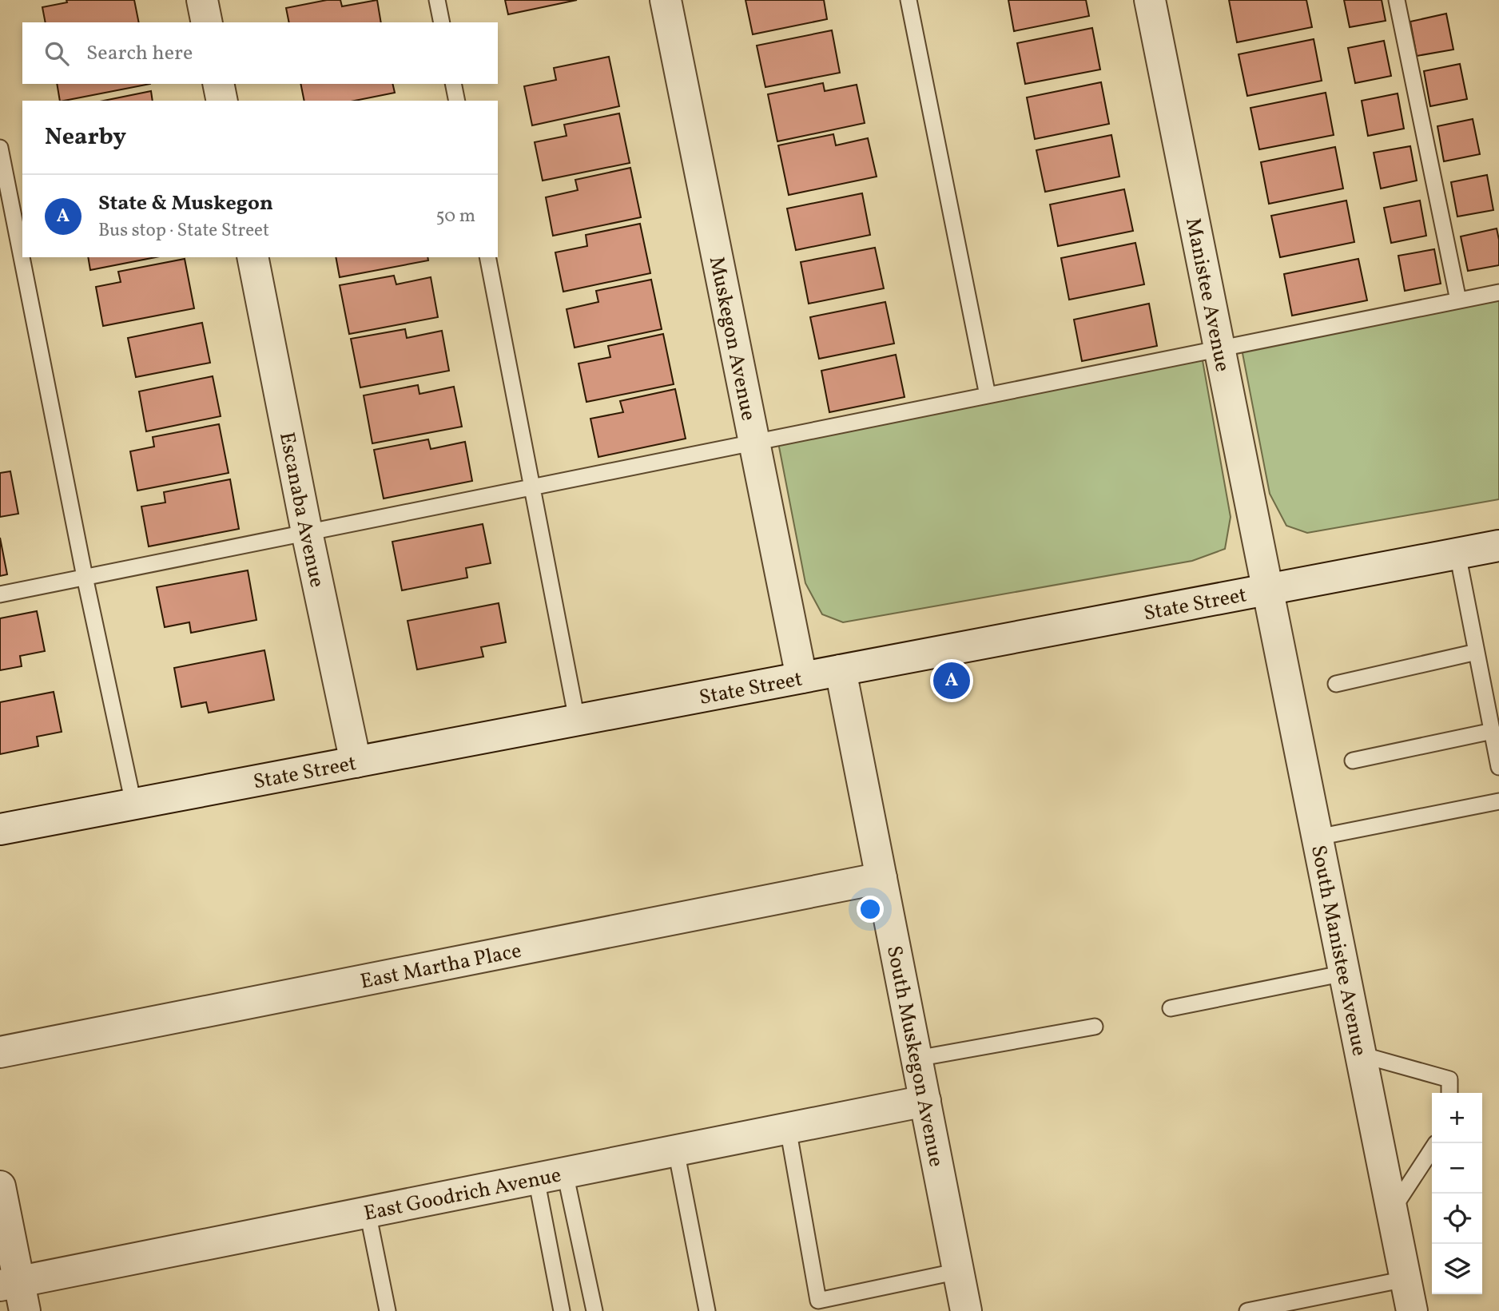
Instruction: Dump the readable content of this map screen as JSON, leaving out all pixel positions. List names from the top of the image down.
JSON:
{
  "streets": {
    "street": [
      "Manistee Avenue",
      "Muskegon Avenue",
      "Escanaba Avenue",
      "State Street",
      "South Manistee Avenue",
      "East Martha Place",
      "South Muskegon Avenue",
      "East Goodrich Avenue"
    ]
  },
  "crossings": [
    ["Manistee Avenue", "State Street"],
    ["Manistee Avenue", "South Manistee Avenue"],
    ["Muskegon Avenue", "State Street"],
    ["Escanaba Avenue", "State Street"],
    ["State Street", "South Manistee Avenue"],
    ["State Street", "South Muskegon Avenue"],
    ["East Martha Place", "South Muskegon Avenue"],
    ["South Muskegon Avenue", "East Goodrich Avenue"]
  ],
  "page": {
    "search": "Search here",
    "heading": "Nearby",
    "list": [
      {
        "mark": "A",
        "name": "State & Muskegon",
        "note": "Bus stop · State Street",
        "value": "50 m"
      }
    ],
    "pins": "A",
    "map_buttons": ["+", "−"]
  }
}
